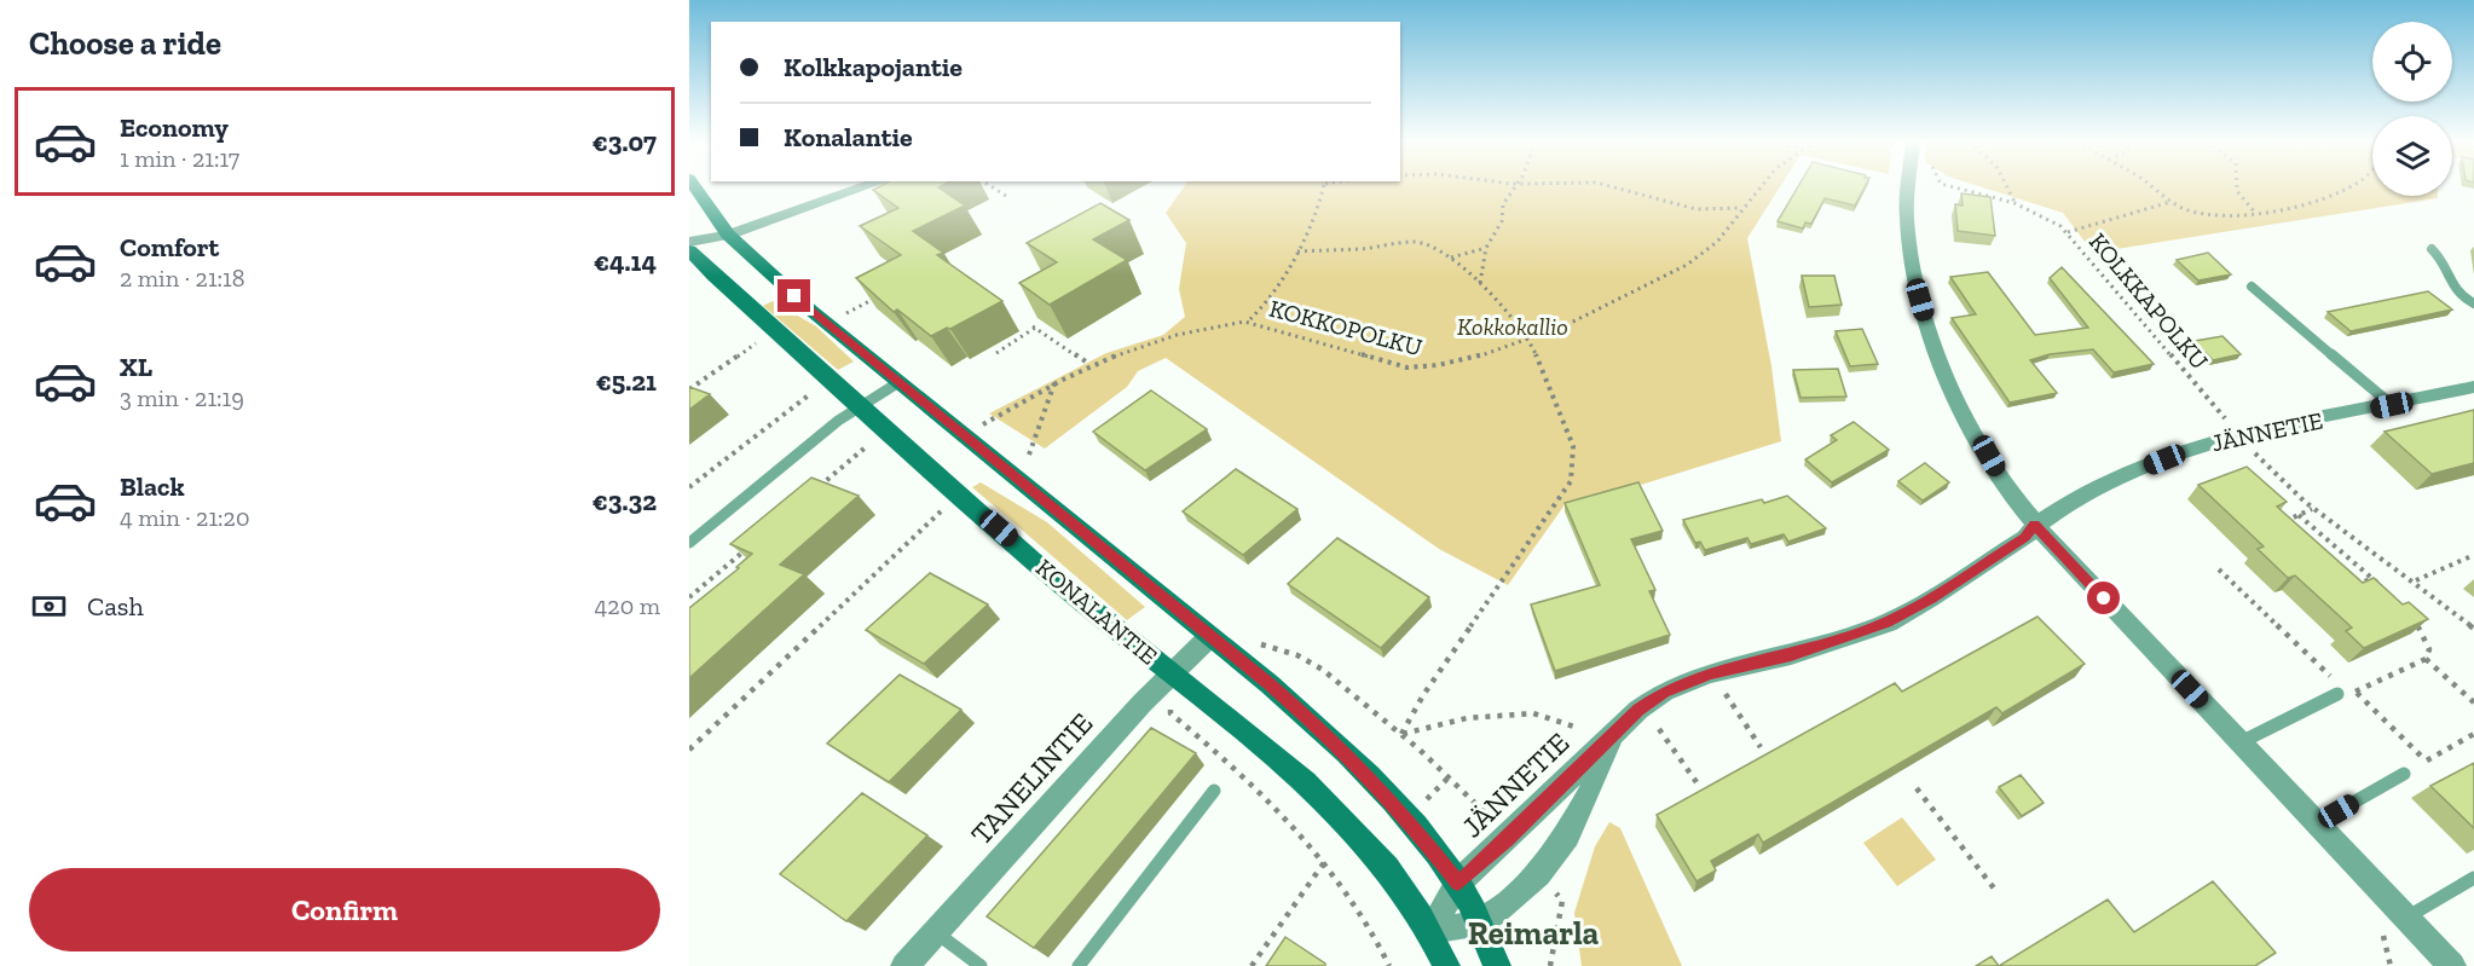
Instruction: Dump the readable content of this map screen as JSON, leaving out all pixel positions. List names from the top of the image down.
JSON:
{
  "streets": {
    "main road": ["KONALANTIE"],
    "street": ["JÄNNETIE", "TANELINTIE"],
    "path": ["KOLKKAPOLKU", "KOKKOPOLKU"]
  },
  "crossings": [
    ["JÄNNETIE", "KONALANTIE"],
    ["KONALANTIE", "TANELINTIE"]
  ],
  "districts": ["Reimarla"],
  "parks": ["Kokkokallio"],
  "page": {
    "heading": "Choose a ride",
    "banner": ["Kolkkapojantie", "Konalantie"],
    "list": [
      {
        "name": "Economy",
        "note": "1 min · 21:17",
        "value": "€3.07"
      },
      {
        "name": "Comfort",
        "note": "2 min · 21:18",
        "value": "€4.14"
      },
      {
        "name": "XL",
        "note": "3 min · 21:19",
        "value": "€5.21"
      },
      {
        "name": "Black",
        "note": "4 min · 21:20",
        "value": "€3.32"
      }
    ],
    "pay": ["Cash", "420 m"],
    "buttons": "Confirm"
  }
}
